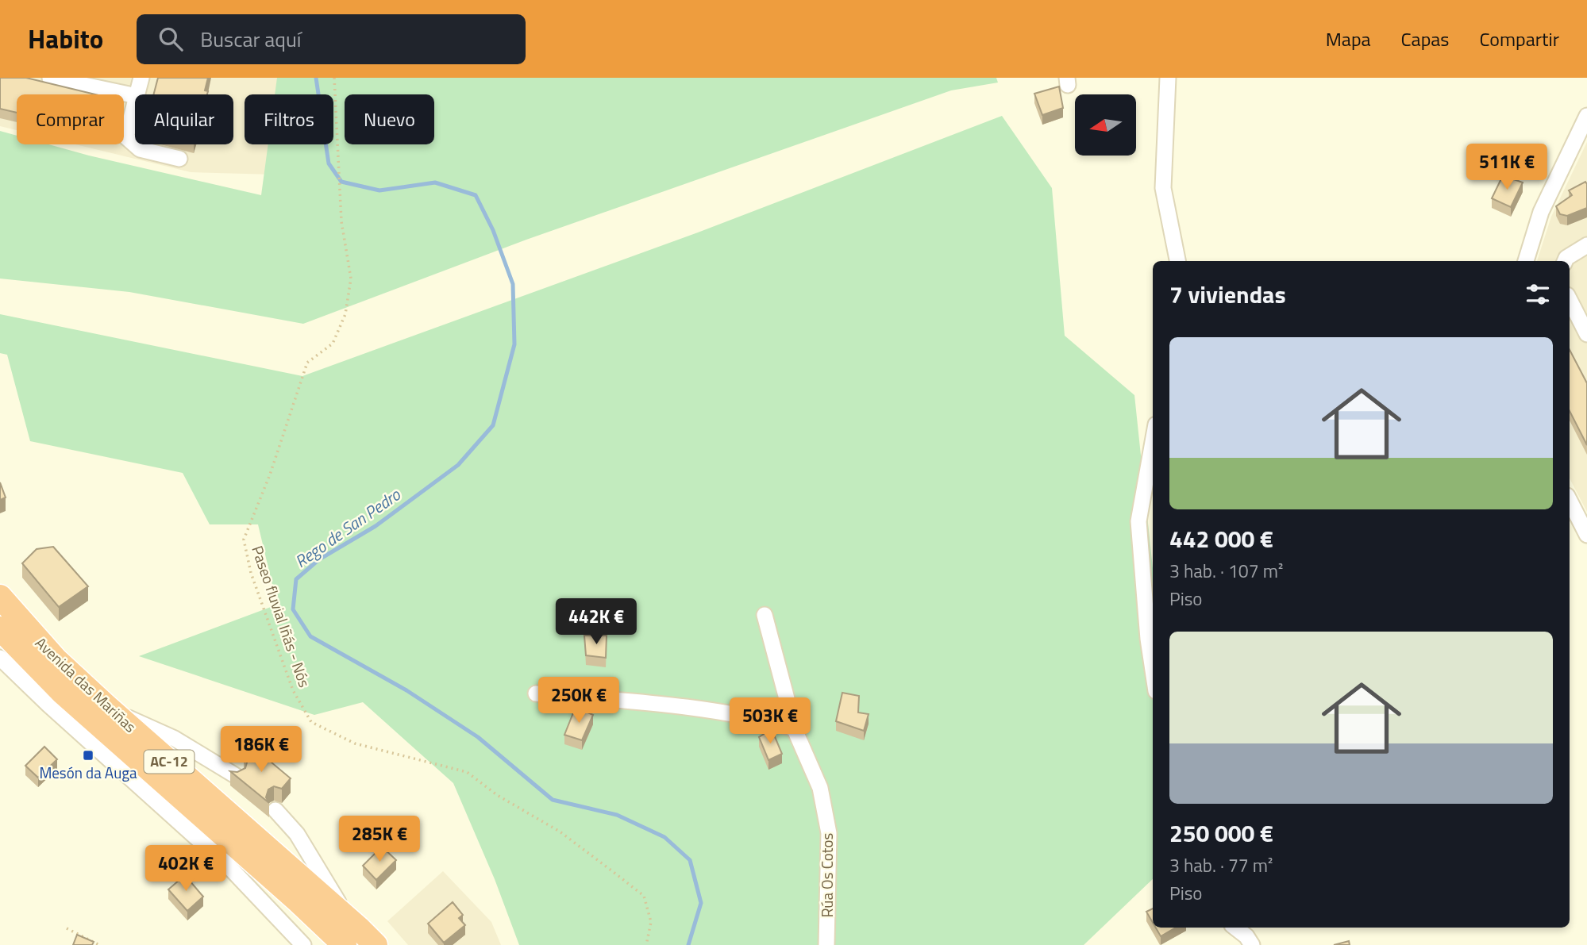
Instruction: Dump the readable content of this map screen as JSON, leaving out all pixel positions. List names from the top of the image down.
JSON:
{
  "streets": {
    "highway": ["Avenida das Mariñas", "AC-12"],
    "street": ["Rúa Os Cotos"],
    "path": ["Paseo fluvial Iñás - Nós"]
  },
  "water": ["Rego de San Pedro"],
  "places": {
    "transit": ["Mesón da Auga"]
  },
  "north": "left",
  "page": {
    "header": "Habito",
    "search": "Buscar aquí",
    "nav": ["Mapa", "Capas", "Compartir"],
    "chip": [
      "Comprar",
      "Alquilar",
      "Filtros",
      "Nuevo"
    ],
    "price": [
      "511K €",
      "442K €",
      "250K €",
      "503K €",
      "186K €",
      "285K €",
      "402K €"
    ],
    "heading": "7 viviendas",
    "list": [
      {
        "name": "442 000 €",
        "note": "3 hab. · 107 m² · Piso"
      },
      {
        "name": "250 000 €",
        "note": "3 hab. · 77 m² · Piso"
      }
    ]
  }
}
